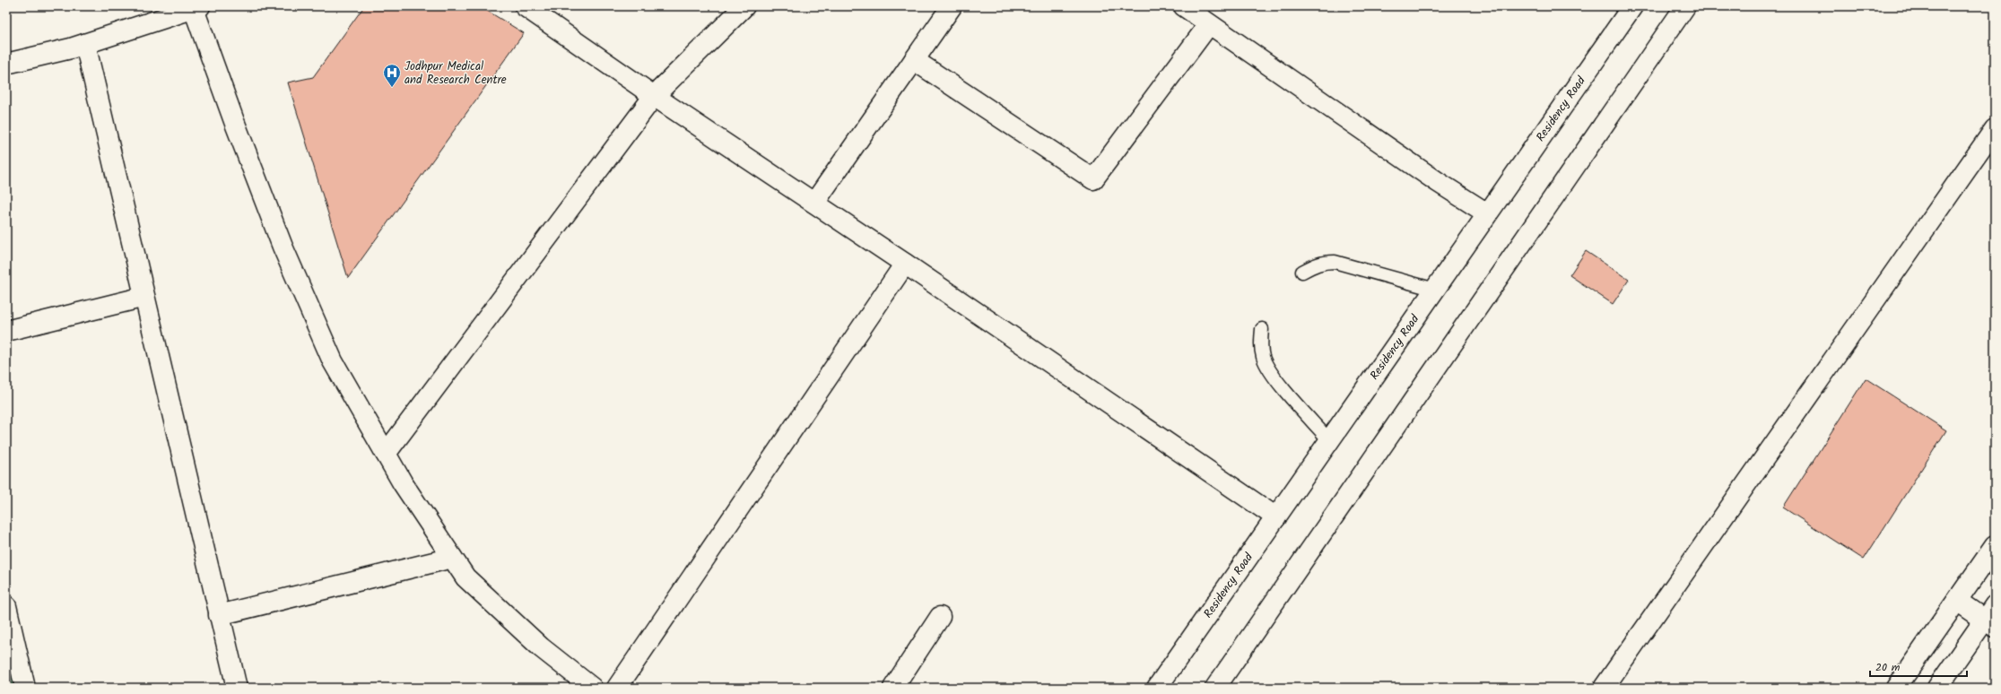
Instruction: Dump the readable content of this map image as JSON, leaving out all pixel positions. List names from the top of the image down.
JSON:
{
  "streets": {
    "street": ["Residency Road"]
  },
  "places": {
    "hospital": ["Jodhpur Medical and Research Centre"]
  },
  "scale_bar": "20 m"
}
